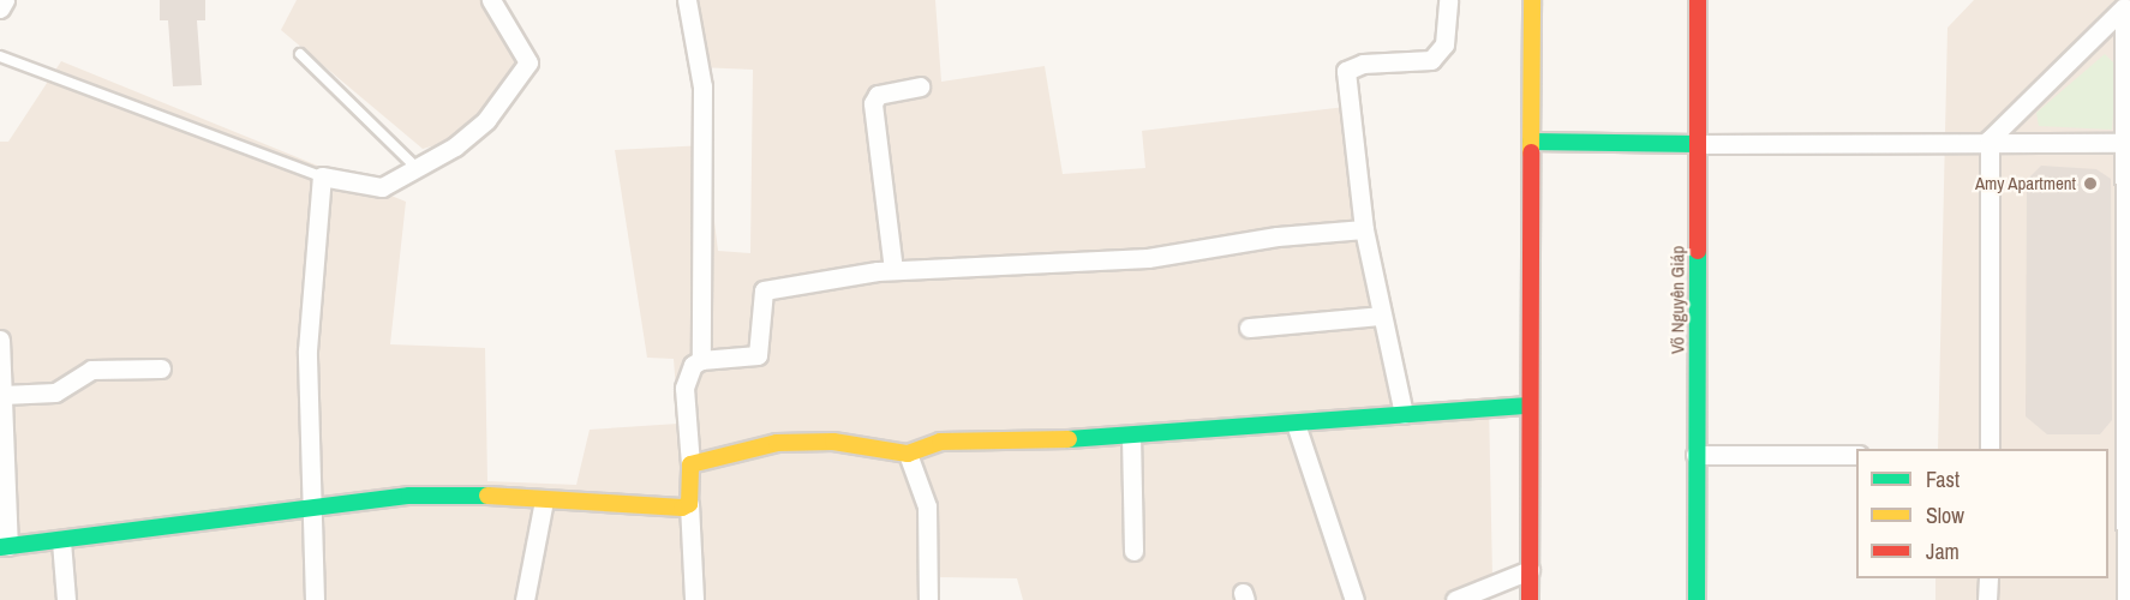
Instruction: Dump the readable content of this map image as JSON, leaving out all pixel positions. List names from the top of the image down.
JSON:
{
  "streets": {
    "street": ["Võ Nguyên Giáp"]
  },
  "places": ["Amy Apartment"],
  "legend": ["Fast", "Slow", "Jam"]
}
